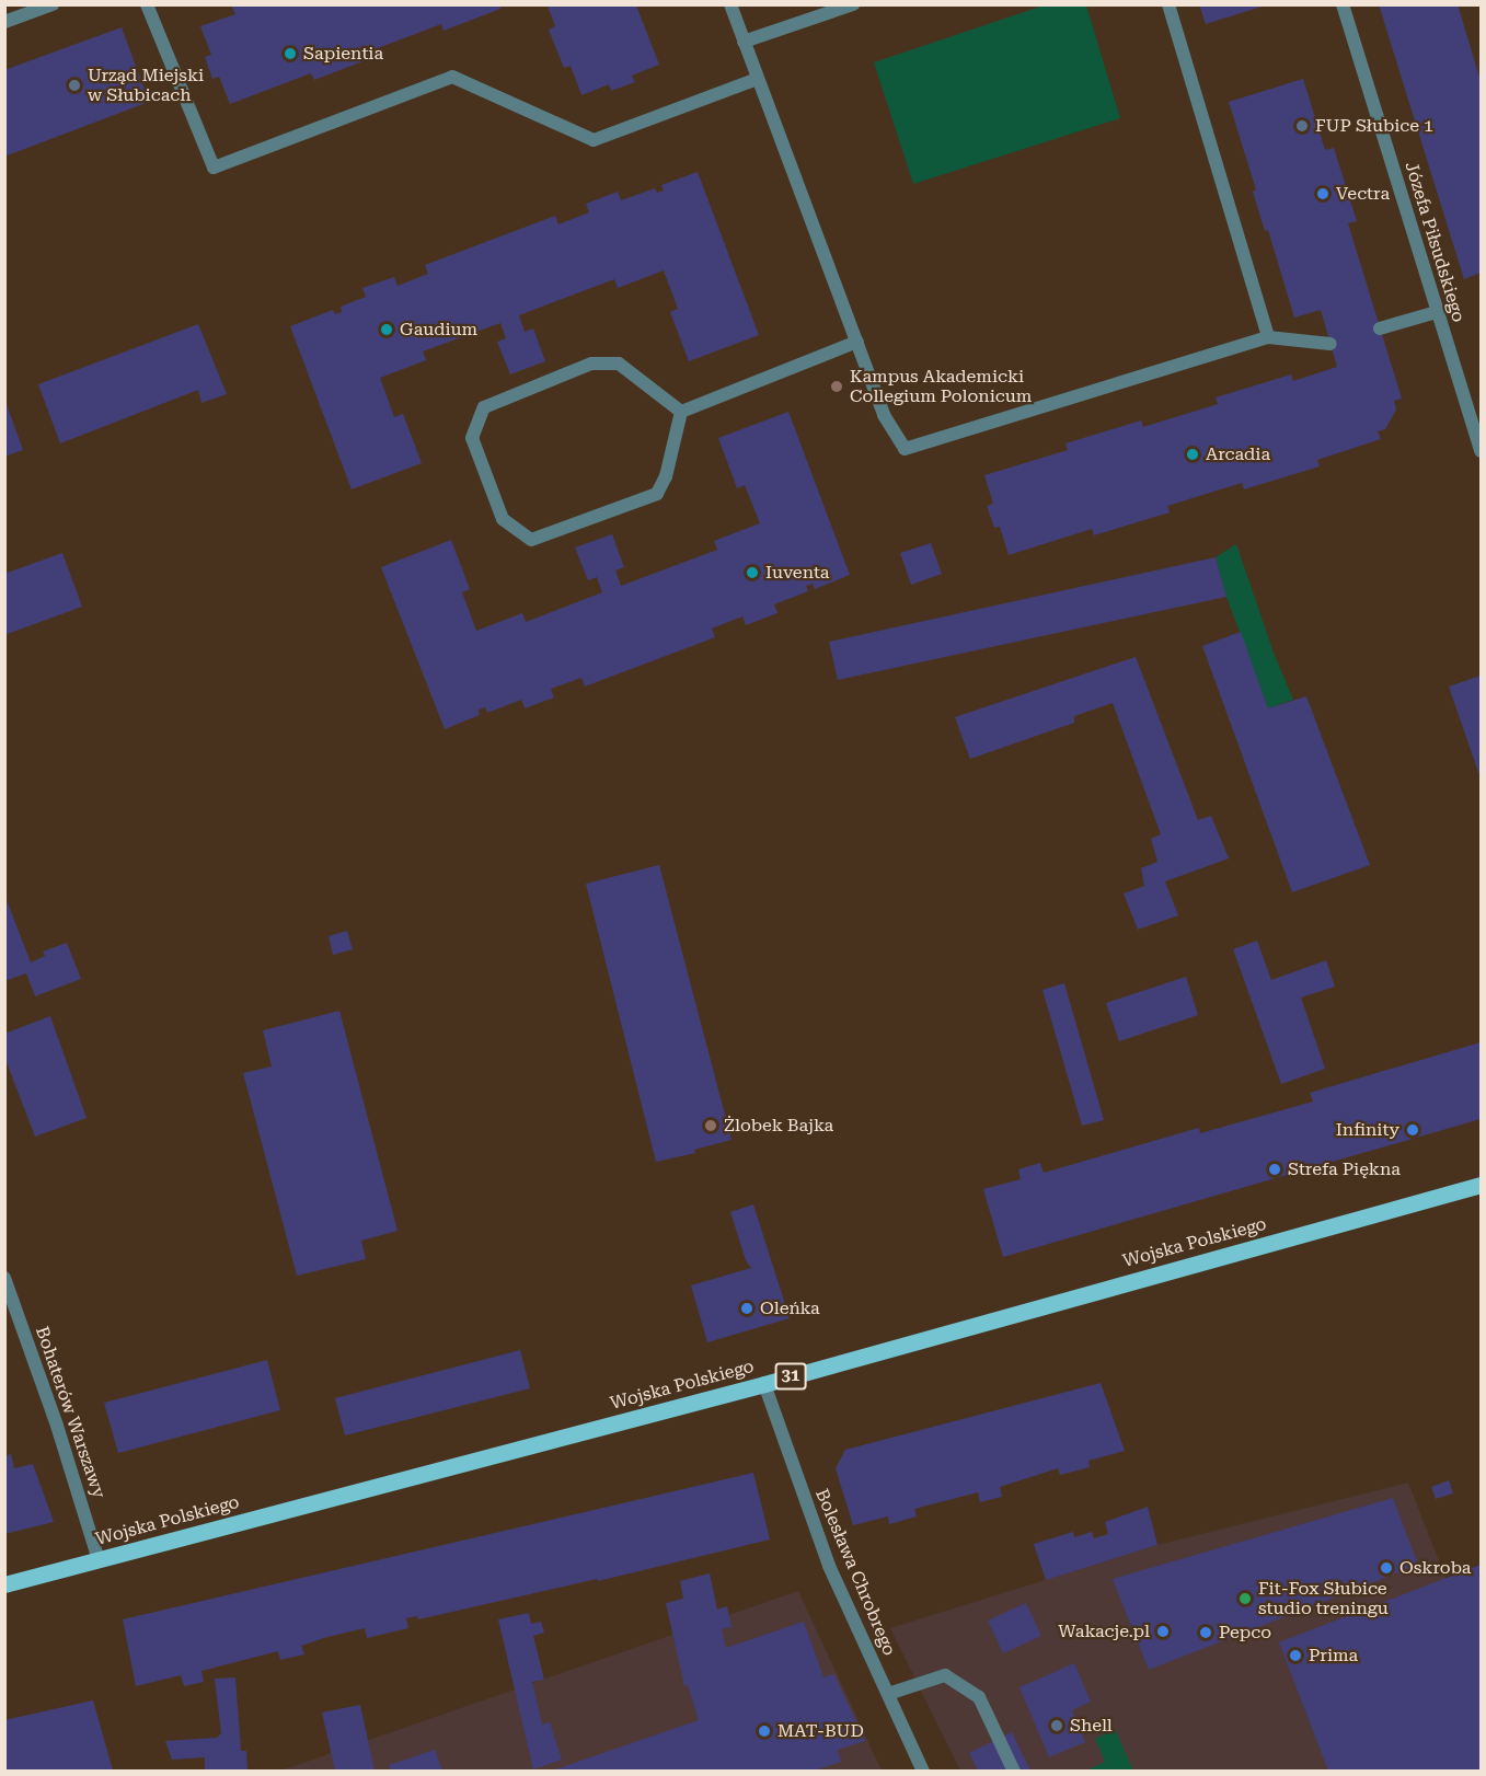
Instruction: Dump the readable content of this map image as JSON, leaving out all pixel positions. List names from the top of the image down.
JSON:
{
  "streets": {
    "main road": ["Wojska Polskiego", "31"],
    "street": ["Józefa Piłsudskiego", "Bohaterów Warszawy", "Bolesława Chrobrego"]
  },
  "crossings": [
    ["Wojska Polskiego", "Bohaterów Warszawy"],
    ["Wojska Polskiego", "Bolesława Chrobrego"]
  ],
  "places": [
    "Sapientia",
    "Urząd Miejski w Słubicach",
    "FUP Słubice 1",
    "Vectra",
    "Gaudium",
    "Kampus Akademicki Collegium Polonicum",
    "Arcadia",
    "Iuventa",
    "Żlobek Bajka",
    "Infinity",
    "Strefa Piękna",
    "Oleńka",
    "Oskroba",
    "Fit-Fox Słubice studio treningu",
    "Wakacje.pl",
    "Pepco",
    "Prima",
    "Shell",
    "MAT-BUD"
  ]
}
